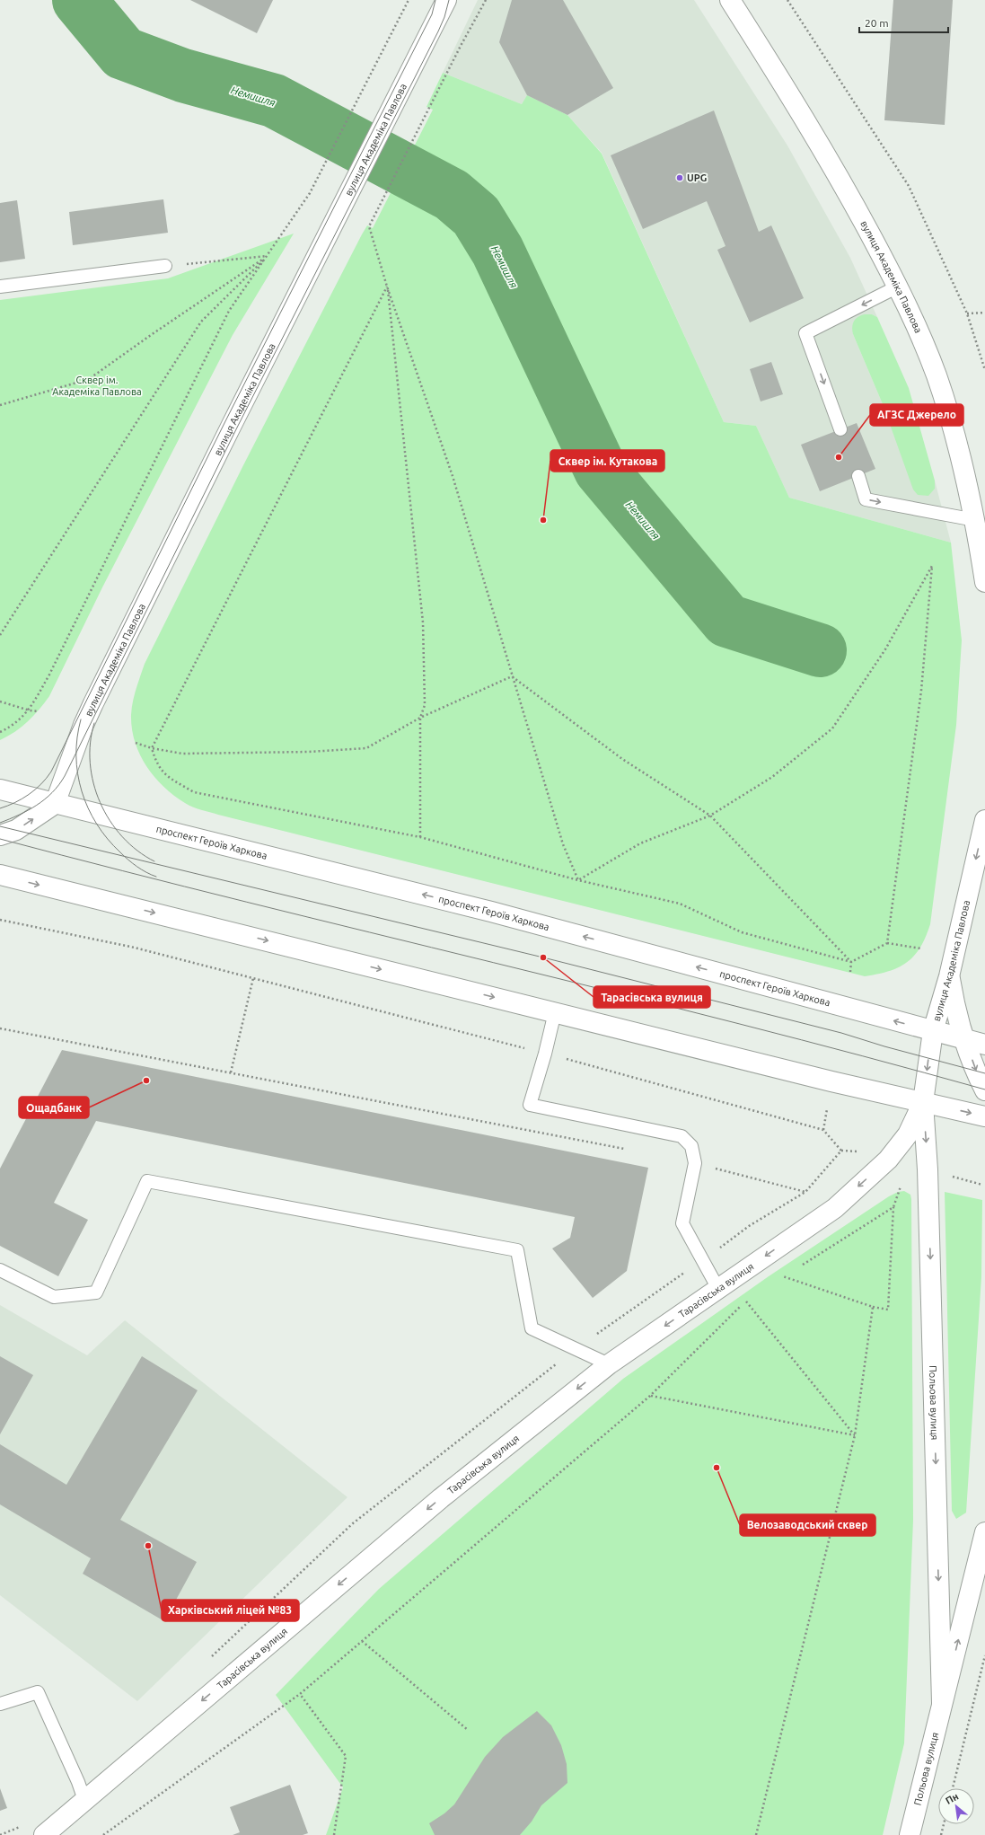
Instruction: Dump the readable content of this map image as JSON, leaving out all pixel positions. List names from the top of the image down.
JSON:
{
  "streets": {
    "main road": [
      "вулиця Академіка Павлова",
      "проспект Героїв Харкова",
      "Тарасівська вулиця",
      "Польова вулиця"
    ]
  },
  "crossings": [
    ["вулиця Академіка Павлова", "проспект Героїв Харкова"],
    ["вулиця Академіка Павлова", "Тарасівська вулиця"],
    ["вулиця Академіка Павлова", "Польова вулиця"],
    ["Тарасівська вулиця", "Польова вулиця"]
  ],
  "one_way": ["Тарасівська вулиця"],
  "water": ["Немишля"],
  "parks": ["Сквер ім. Академіка Павлова"],
  "places": [
    "UPG",
    "АГЗС Джерело",
    "Сквер ім. Кутакова",
    "Тарасівська вулиця",
    "Ощадбанк",
    "Велозаводський сквер",
    "Харківський ліцей №83"
  ],
  "scale_bar": "20 m",
  "north": "top left"
}
